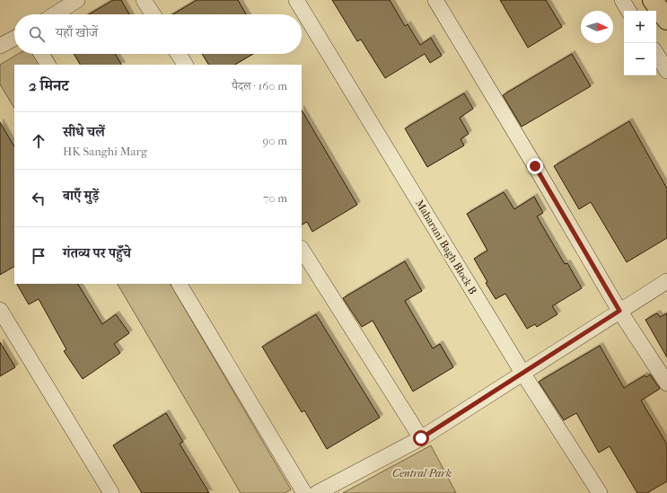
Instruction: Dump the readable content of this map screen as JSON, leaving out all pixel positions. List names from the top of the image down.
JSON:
{
  "streets": {
    "street": ["Maharani Bagh Block B"]
  },
  "parks": ["Central Park"],
  "north": "right",
  "page": {
    "map_buttons": ["+", "−"],
    "search": "यहाँ खोजें",
    "heading": ["2 मिनट", "पैदल · 160 m"],
    "list": [
      ["सीधे चलें", "HK Sanghi Marg", "90 m"],
      ["बाएँ मुड़ें", "70 m"],
      "गंतव्य पर पहुँचे"
    ]
  }
}
